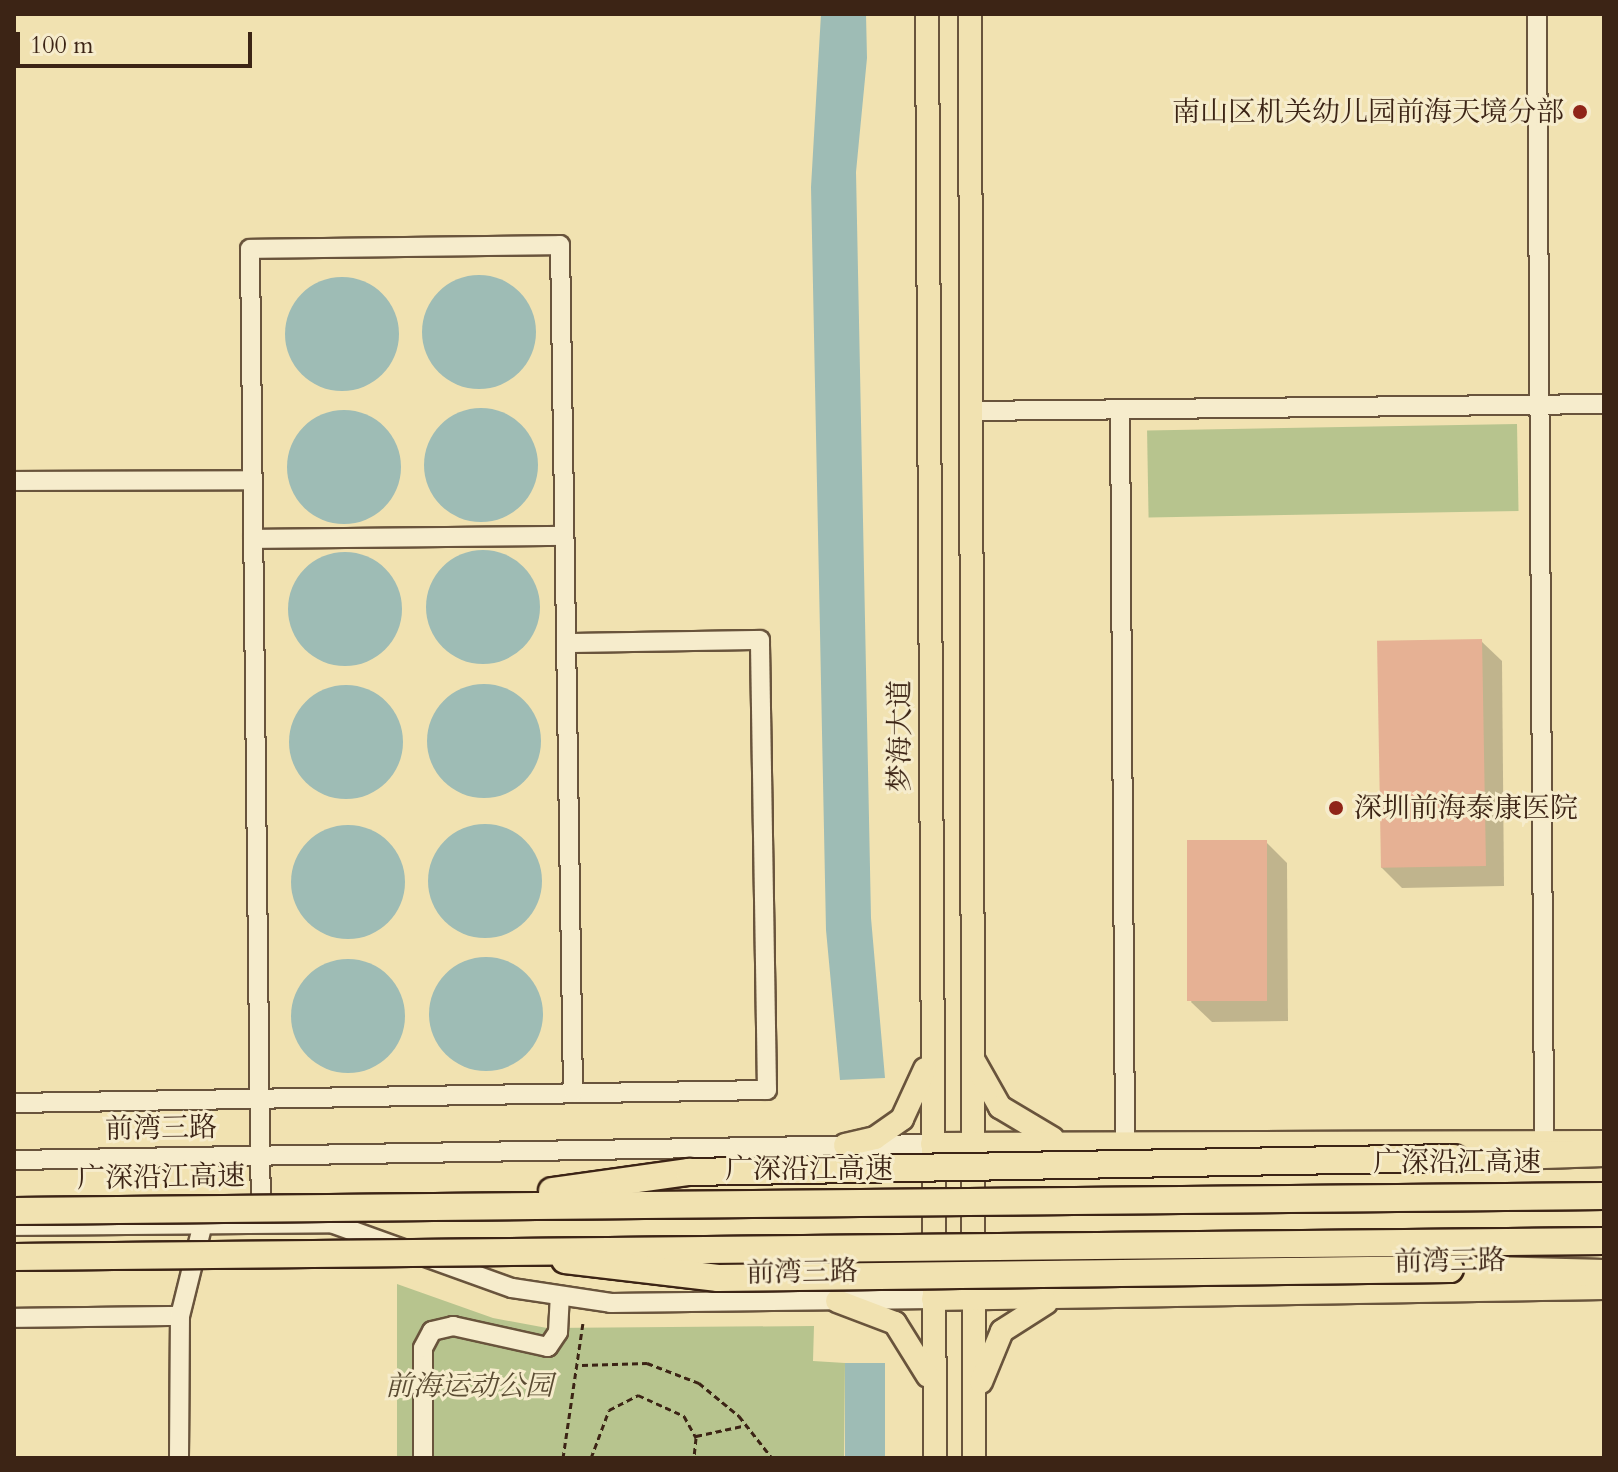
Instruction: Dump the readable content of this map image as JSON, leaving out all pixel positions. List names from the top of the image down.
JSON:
{
  "streets": {
    "highway": ["广深沿江高速"],
    "main road": ["梦海大道", "前湾三路"]
  },
  "crossings": [
    ["梦海大道", "前湾三路"]
  ],
  "parks": ["前海运动公园"],
  "places": ["南山区机关幼儿园前海天境分部", "深圳前海泰康医院"],
  "scale_bar": "100 m"
}
